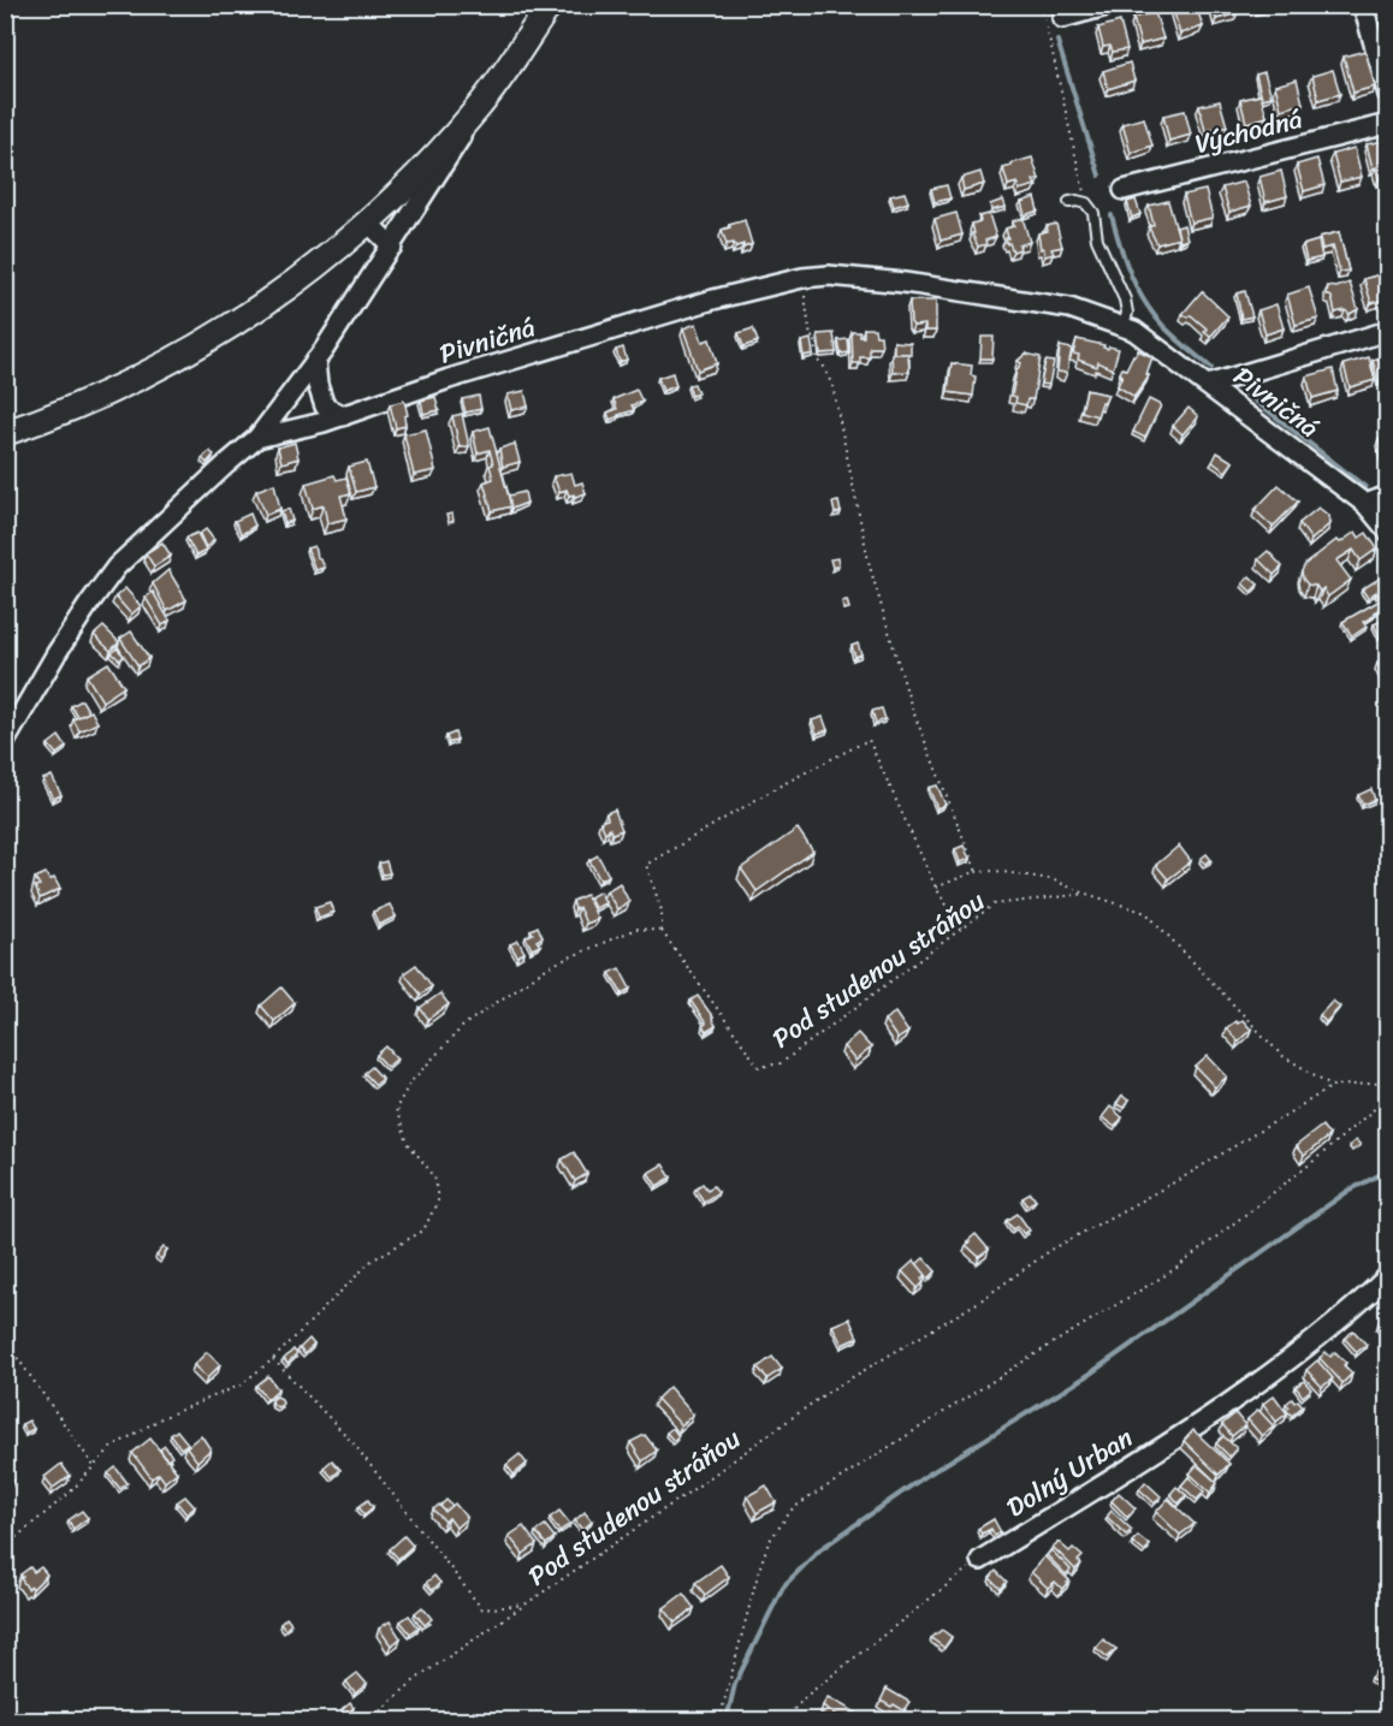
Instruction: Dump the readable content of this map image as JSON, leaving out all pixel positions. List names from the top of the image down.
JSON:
{
  "streets": {
    "street": ["Východná", "Pivničná", "Dolný Urban"],
    "path": ["Pod studenou stráňou"]
  }
}
